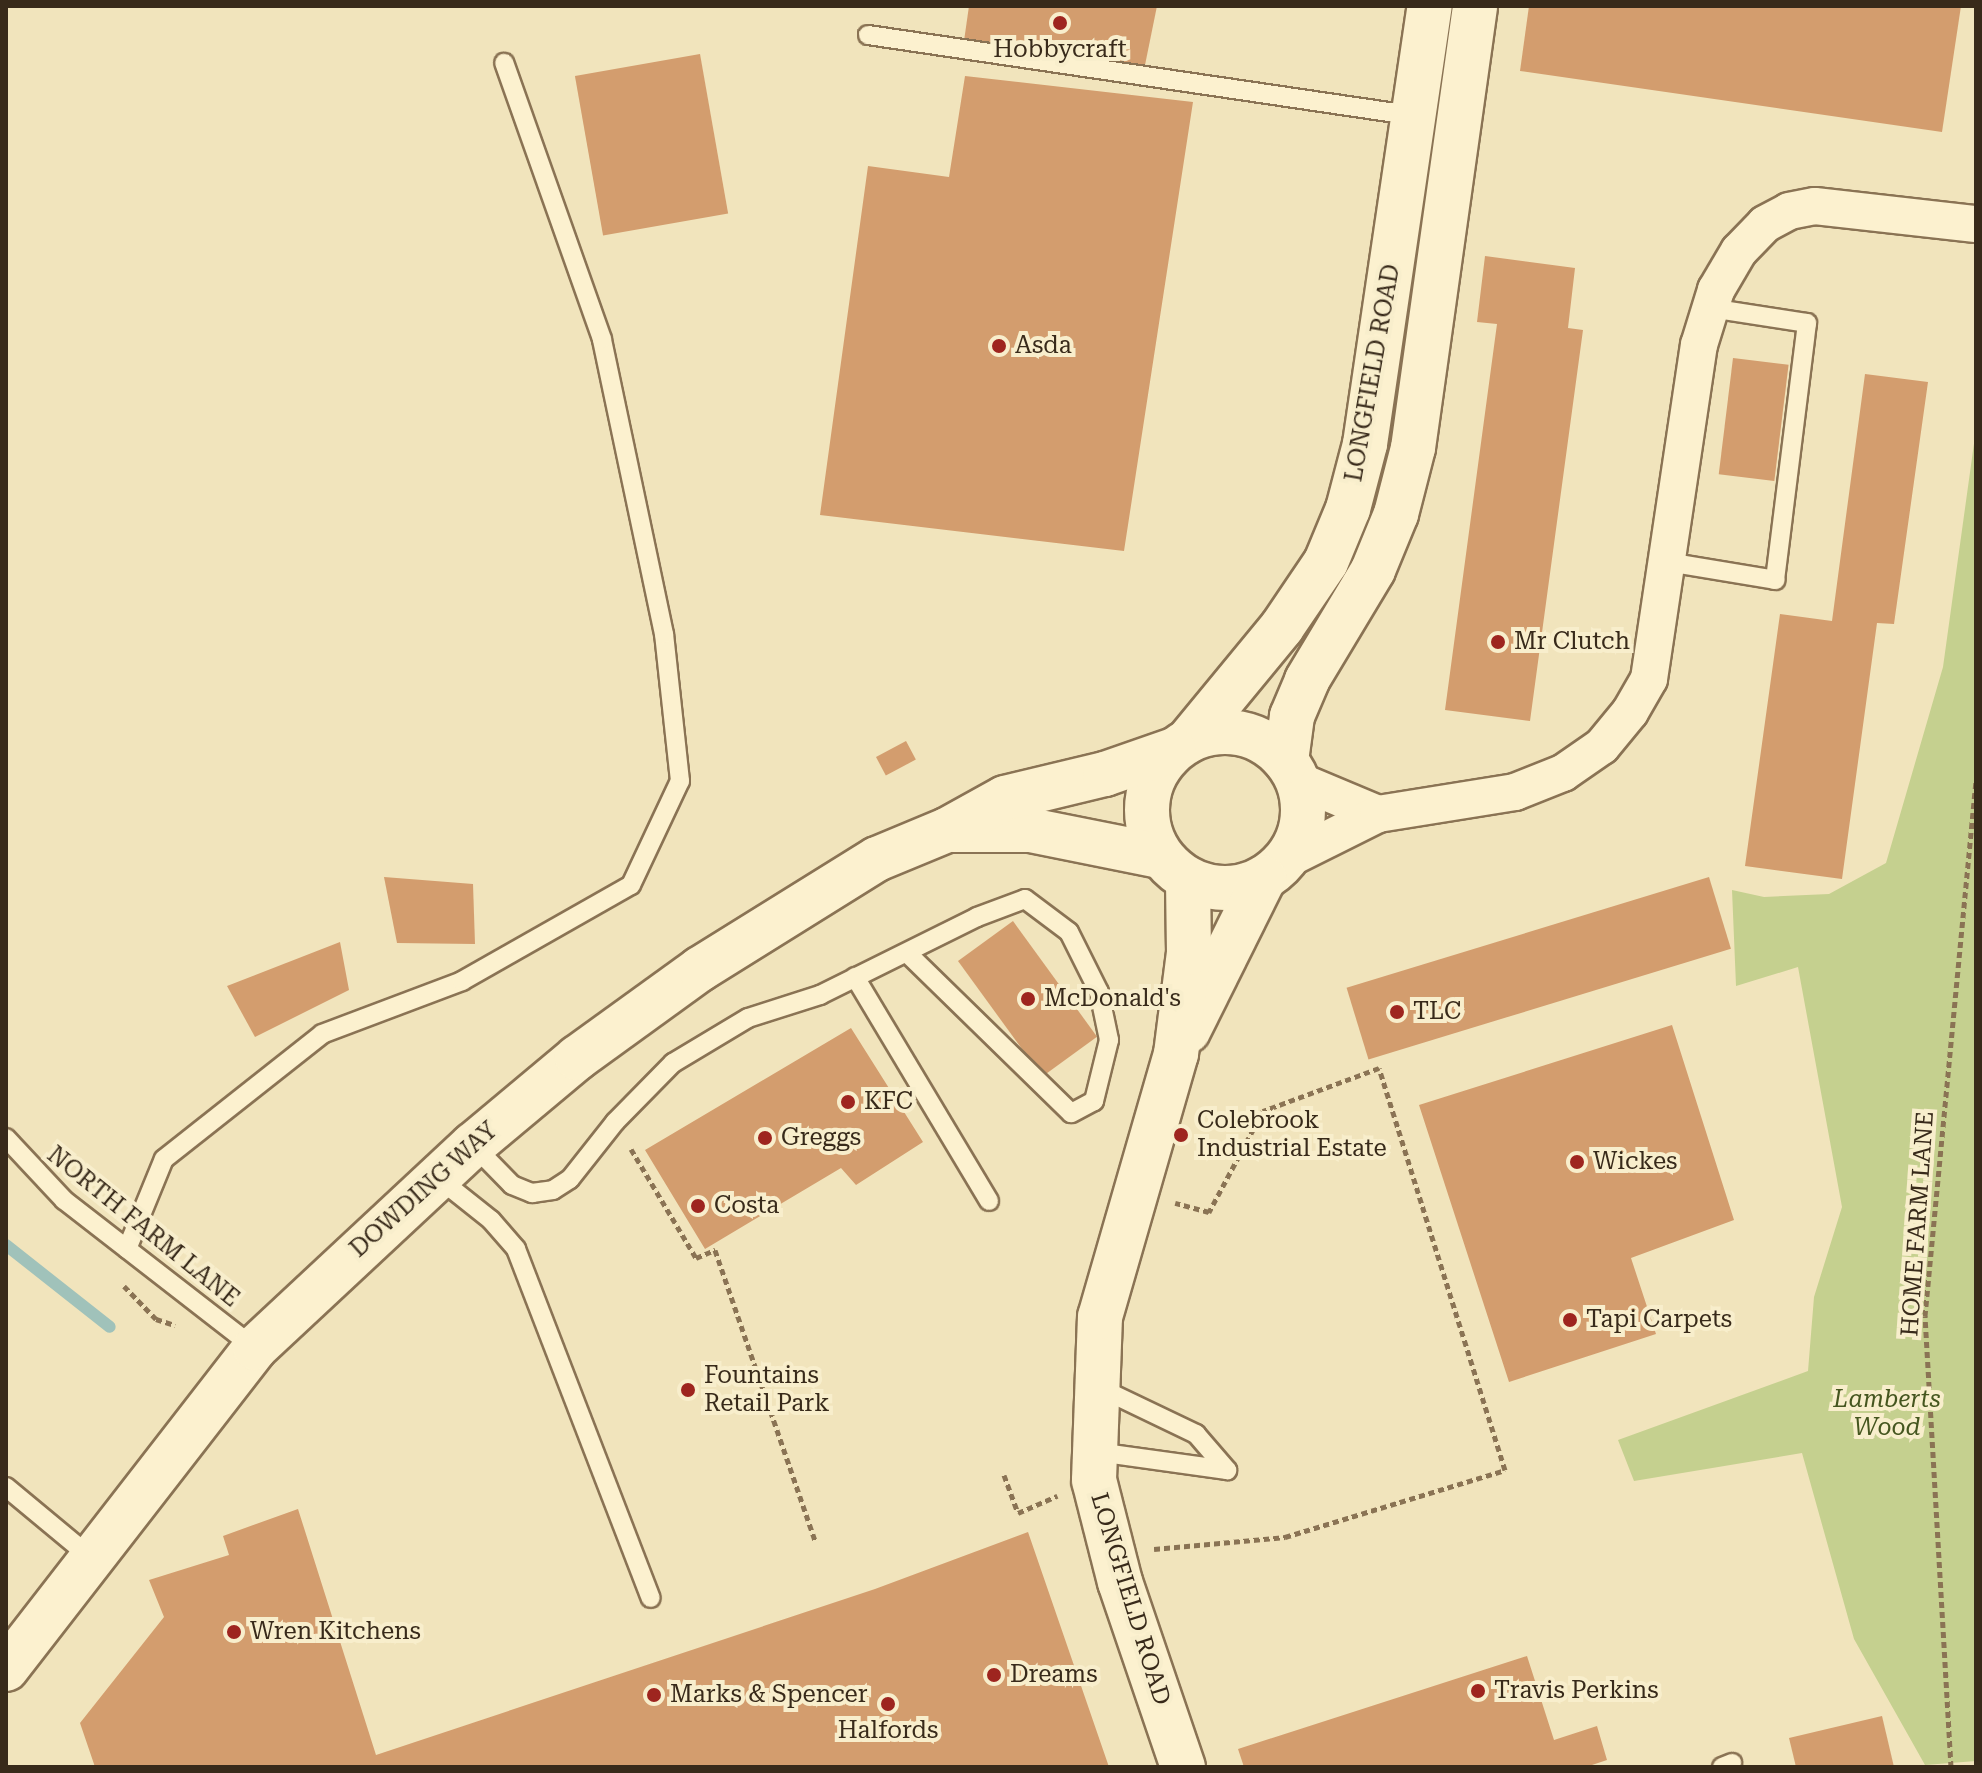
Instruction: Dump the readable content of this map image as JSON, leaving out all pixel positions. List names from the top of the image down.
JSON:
{
  "streets": {
    "street": ["LONGFIELD ROAD", "DOWDING WAY"],
    "lane": ["NORTH FARM LANE"],
    "path": ["HOME FARM LANE"]
  },
  "crossings": [
    ["LONGFIELD ROAD", "DOWDING WAY"],
    ["DOWDING WAY", "NORTH FARM LANE"]
  ],
  "parks": ["Lamberts Wood"],
  "places": [
    "Hobbycraft",
    "Asda",
    "Mr Clutch",
    "McDonald's",
    "TLC",
    "KFC",
    "Colebrook Industrial Estate",
    "Greggs",
    "Wickes",
    "Costa",
    "Tapi Carpets",
    "Fountains Retail Park",
    "Wren Kitchens",
    "Dreams",
    "Travis Perkins",
    "Marks & Spencer",
    "Halfords"
  ]
}
